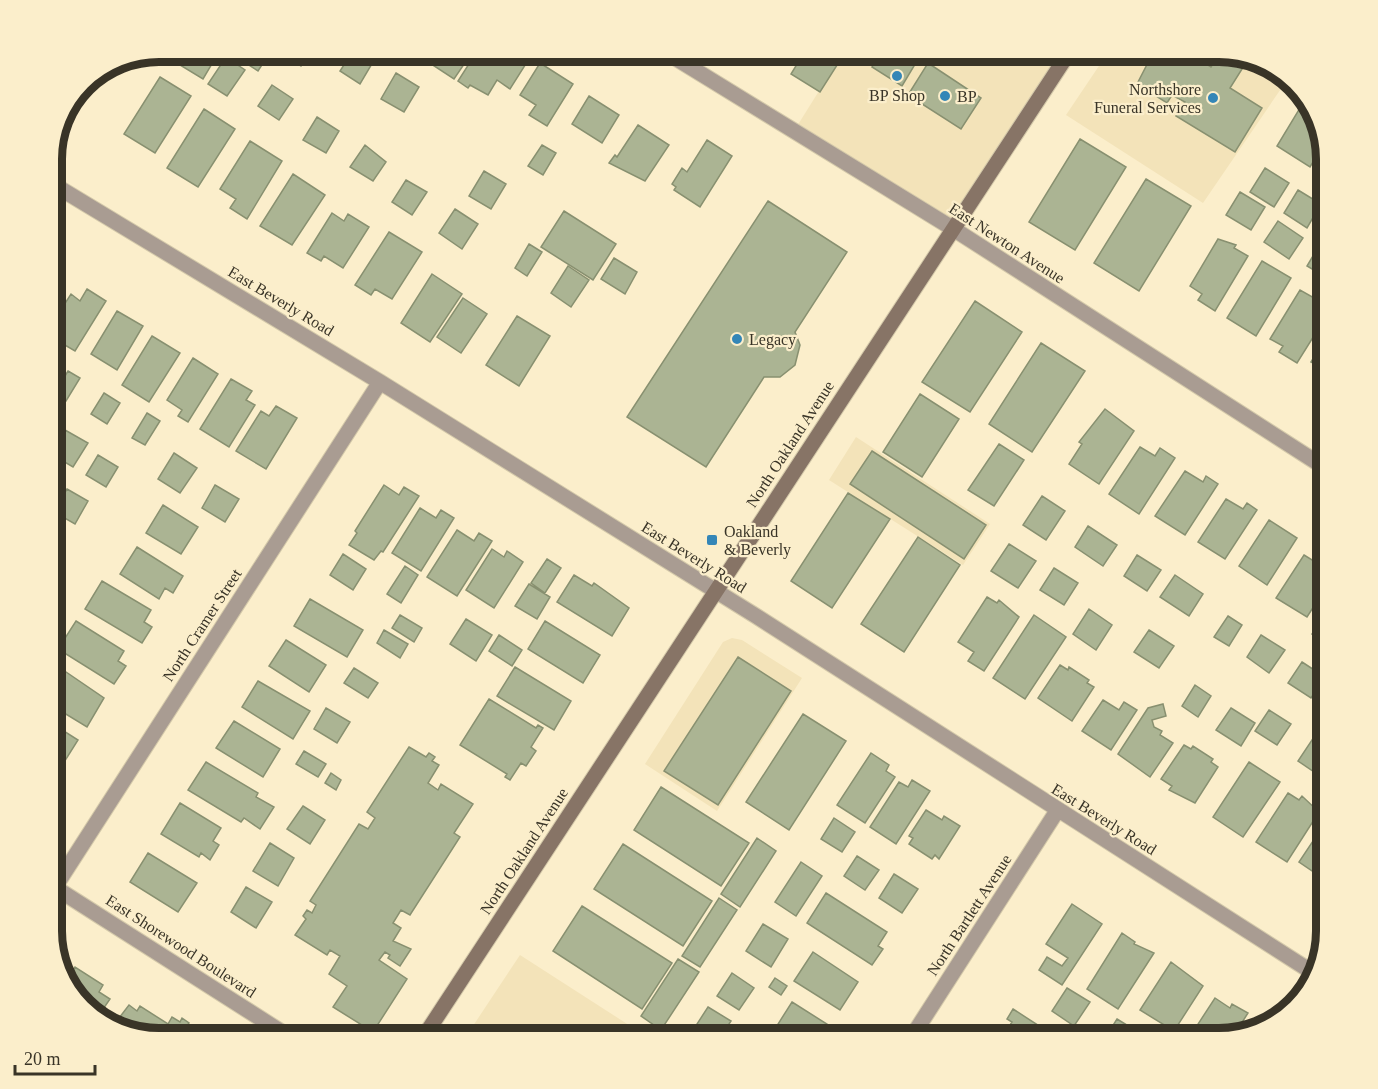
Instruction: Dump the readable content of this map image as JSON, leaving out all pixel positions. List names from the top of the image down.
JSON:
{
  "streets": {
    "main road": ["North Oakland Avenue"],
    "street": [
      "East Newton Avenue",
      "East Beverly Road",
      "North Cramer Street",
      "North Bartlett Avenue",
      "East Shorewood Boulevard"
    ]
  },
  "crossings": [
    ["East Newton Avenue", "North Oakland Avenue"],
    ["East Beverly Road", "North Oakland Avenue"],
    ["East Beverly Road", "North Cramer Street"],
    ["East Beverly Road", "North Bartlett Avenue"]
  ],
  "places": {
    "other": [
      "BP Shop",
      "BP",
      "Northshore Funeral Services",
      "Legacy"
    ],
    "transit": ["Oakland & Beverly"]
  },
  "scale_bar": "20 m"
}
